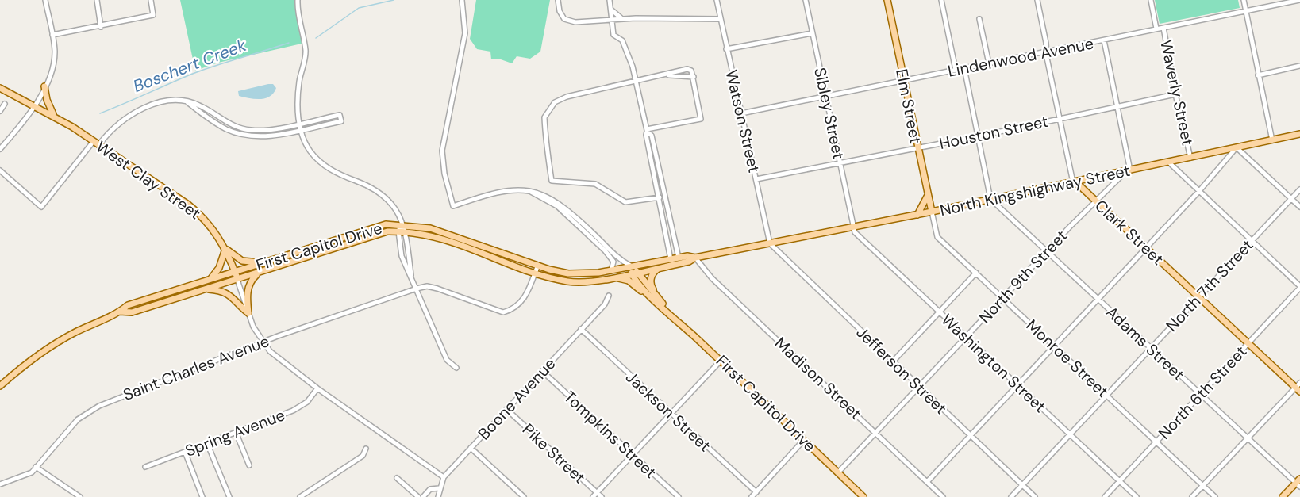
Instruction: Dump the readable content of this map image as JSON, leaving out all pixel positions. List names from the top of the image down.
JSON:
{
  "streets": {
    "main road": [
      "Elm Street",
      "West Clay Street",
      "North Kingshighway Street",
      "Clark Street",
      "First Capitol Drive"
    ],
    "street": [
      "Lindenwood Avenue",
      "Waverly Street",
      "Sibley Street",
      "Watson Street",
      "Houston Street",
      "North 9th Street",
      "North 7th Street",
      "Adams Street",
      "Monroe Street",
      "Washington Street",
      "Saint Charles Avenue",
      "Jefferson Street",
      "Madison Street",
      "North 6th Street",
      "Boone Avenue",
      "Jackson Street",
      "Spring Avenue",
      "Tompkins Street",
      "Pike Street"
    ]
  },
  "crossings": [
    ["Lindenwood Avenue", "Waverly Street"],
    ["Lindenwood Avenue", "Elm Street"],
    ["Lindenwood Avenue", "Sibley Street"],
    ["Lindenwood Avenue", "Watson Street"],
    ["Waverly Street", "Houston Street"],
    ["Waverly Street", "North Kingshighway Street"],
    ["Elm Street", "Houston Street"],
    ["Elm Street", "North Kingshighway Street"],
    ["Elm Street", "Monroe Street"],
    ["Sibley Street", "Houston Street"],
    ["Sibley Street", "North Kingshighway Street"],
    ["Sibley Street", "Washington Street"],
    ["Watson Street", "Houston Street"],
    ["Watson Street", "North Kingshighway Street"],
    ["Watson Street", "Jefferson Street"],
    ["West Clay Street", "First Capitol Drive"],
    ["West Clay Street", "Saint Charles Avenue"],
    ["West Clay Street", "Boone Avenue"],
    ["West Clay Street", "Spring Avenue"],
    ["North Kingshighway Street", "Clark Street"],
    ["North Kingshighway Street", "First Capitol Drive"],
    ["North Kingshighway Street", "North 9th Street"],
    ["North Kingshighway Street", "Adams Street"],
    ["North Kingshighway Street", "Monroe Street"],
    ["North Kingshighway Street", "Washington Street"],
    ["North Kingshighway Street", "Jefferson Street"],
    ["North Kingshighway Street", "Madison Street"],
    ["Clark Street", "North 9th Street"],
    ["Clark Street", "North 7th Street"],
    ["Clark Street", "North 6th Street"],
    ["First Capitol Drive", "North 9th Street"],
    ["First Capitol Drive", "Madison Street"],
    ["North 9th Street", "Adams Street"],
    ["North 9th Street", "Monroe Street"],
    ["North 9th Street", "Washington Street"],
    ["North 9th Street", "Jefferson Street"],
    ["North 9th Street", "Madison Street"],
    ["North 7th Street", "Adams Street"],
    ["North 7th Street", "Monroe Street"],
    ["North 7th Street", "Washington Street"],
    ["North 7th Street", "Jefferson Street"],
    ["Adams Street", "North 6th Street"],
    ["Monroe Street", "North 6th Street"],
    ["Washington Street", "North 6th Street"],
    ["Boone Avenue", "Jackson Street"],
    ["Boone Avenue", "Tompkins Street"],
    ["Boone Avenue", "Pike Street"]
  ],
  "water": ["Boschert Creek"]
}
